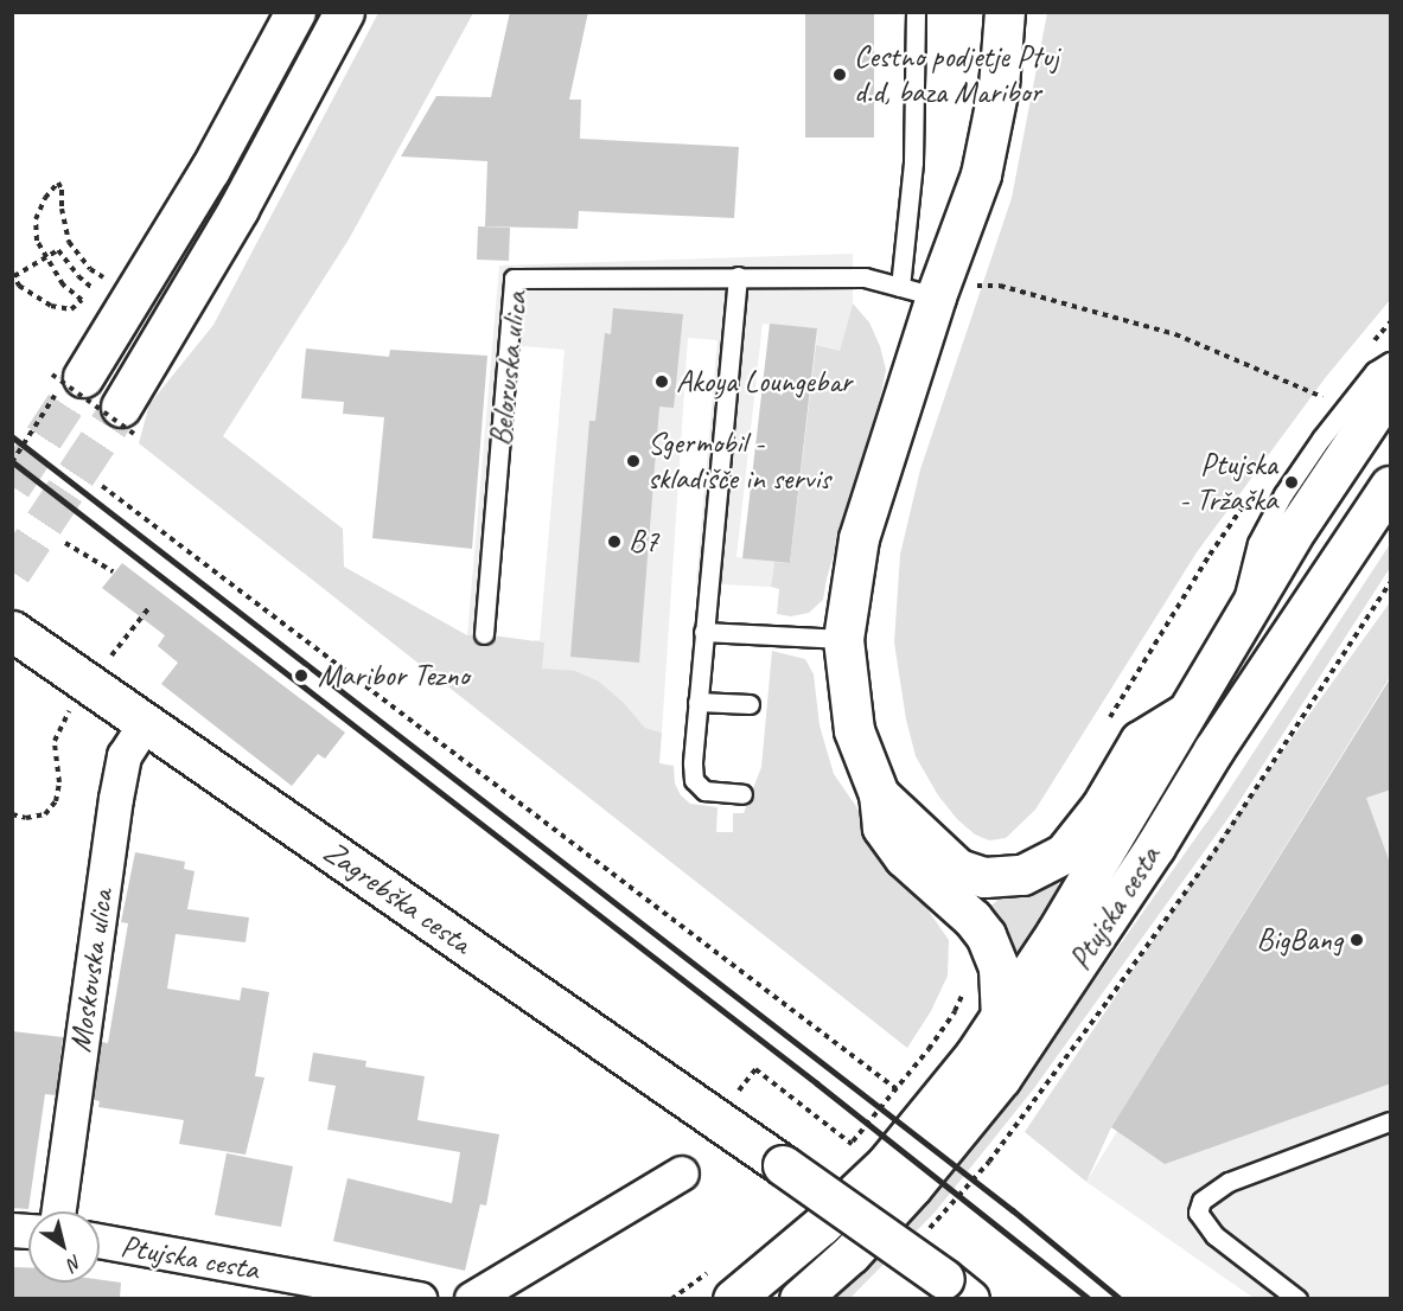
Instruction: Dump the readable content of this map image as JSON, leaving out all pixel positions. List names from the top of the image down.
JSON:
{
  "streets": {
    "main road": ["Zagrebška cesta", "Ptujska cesta"],
    "street": ["Moskovska ulica"],
    "lane": ["Beloruska ulica"]
  },
  "crossings": [
    ["Zagrebška cesta", "Moskovska ulica"]
  ],
  "places": [
    "Cestno podjetje Ptuj d.d, baza Maribor",
    "Akoya Loungebar",
    "Sgermobil - skladišče in servis",
    "Ptujska - Tržaška",
    "B7",
    "Maribor Tezno",
    "BigBang"
  ],
  "north": "bottom right"
}
